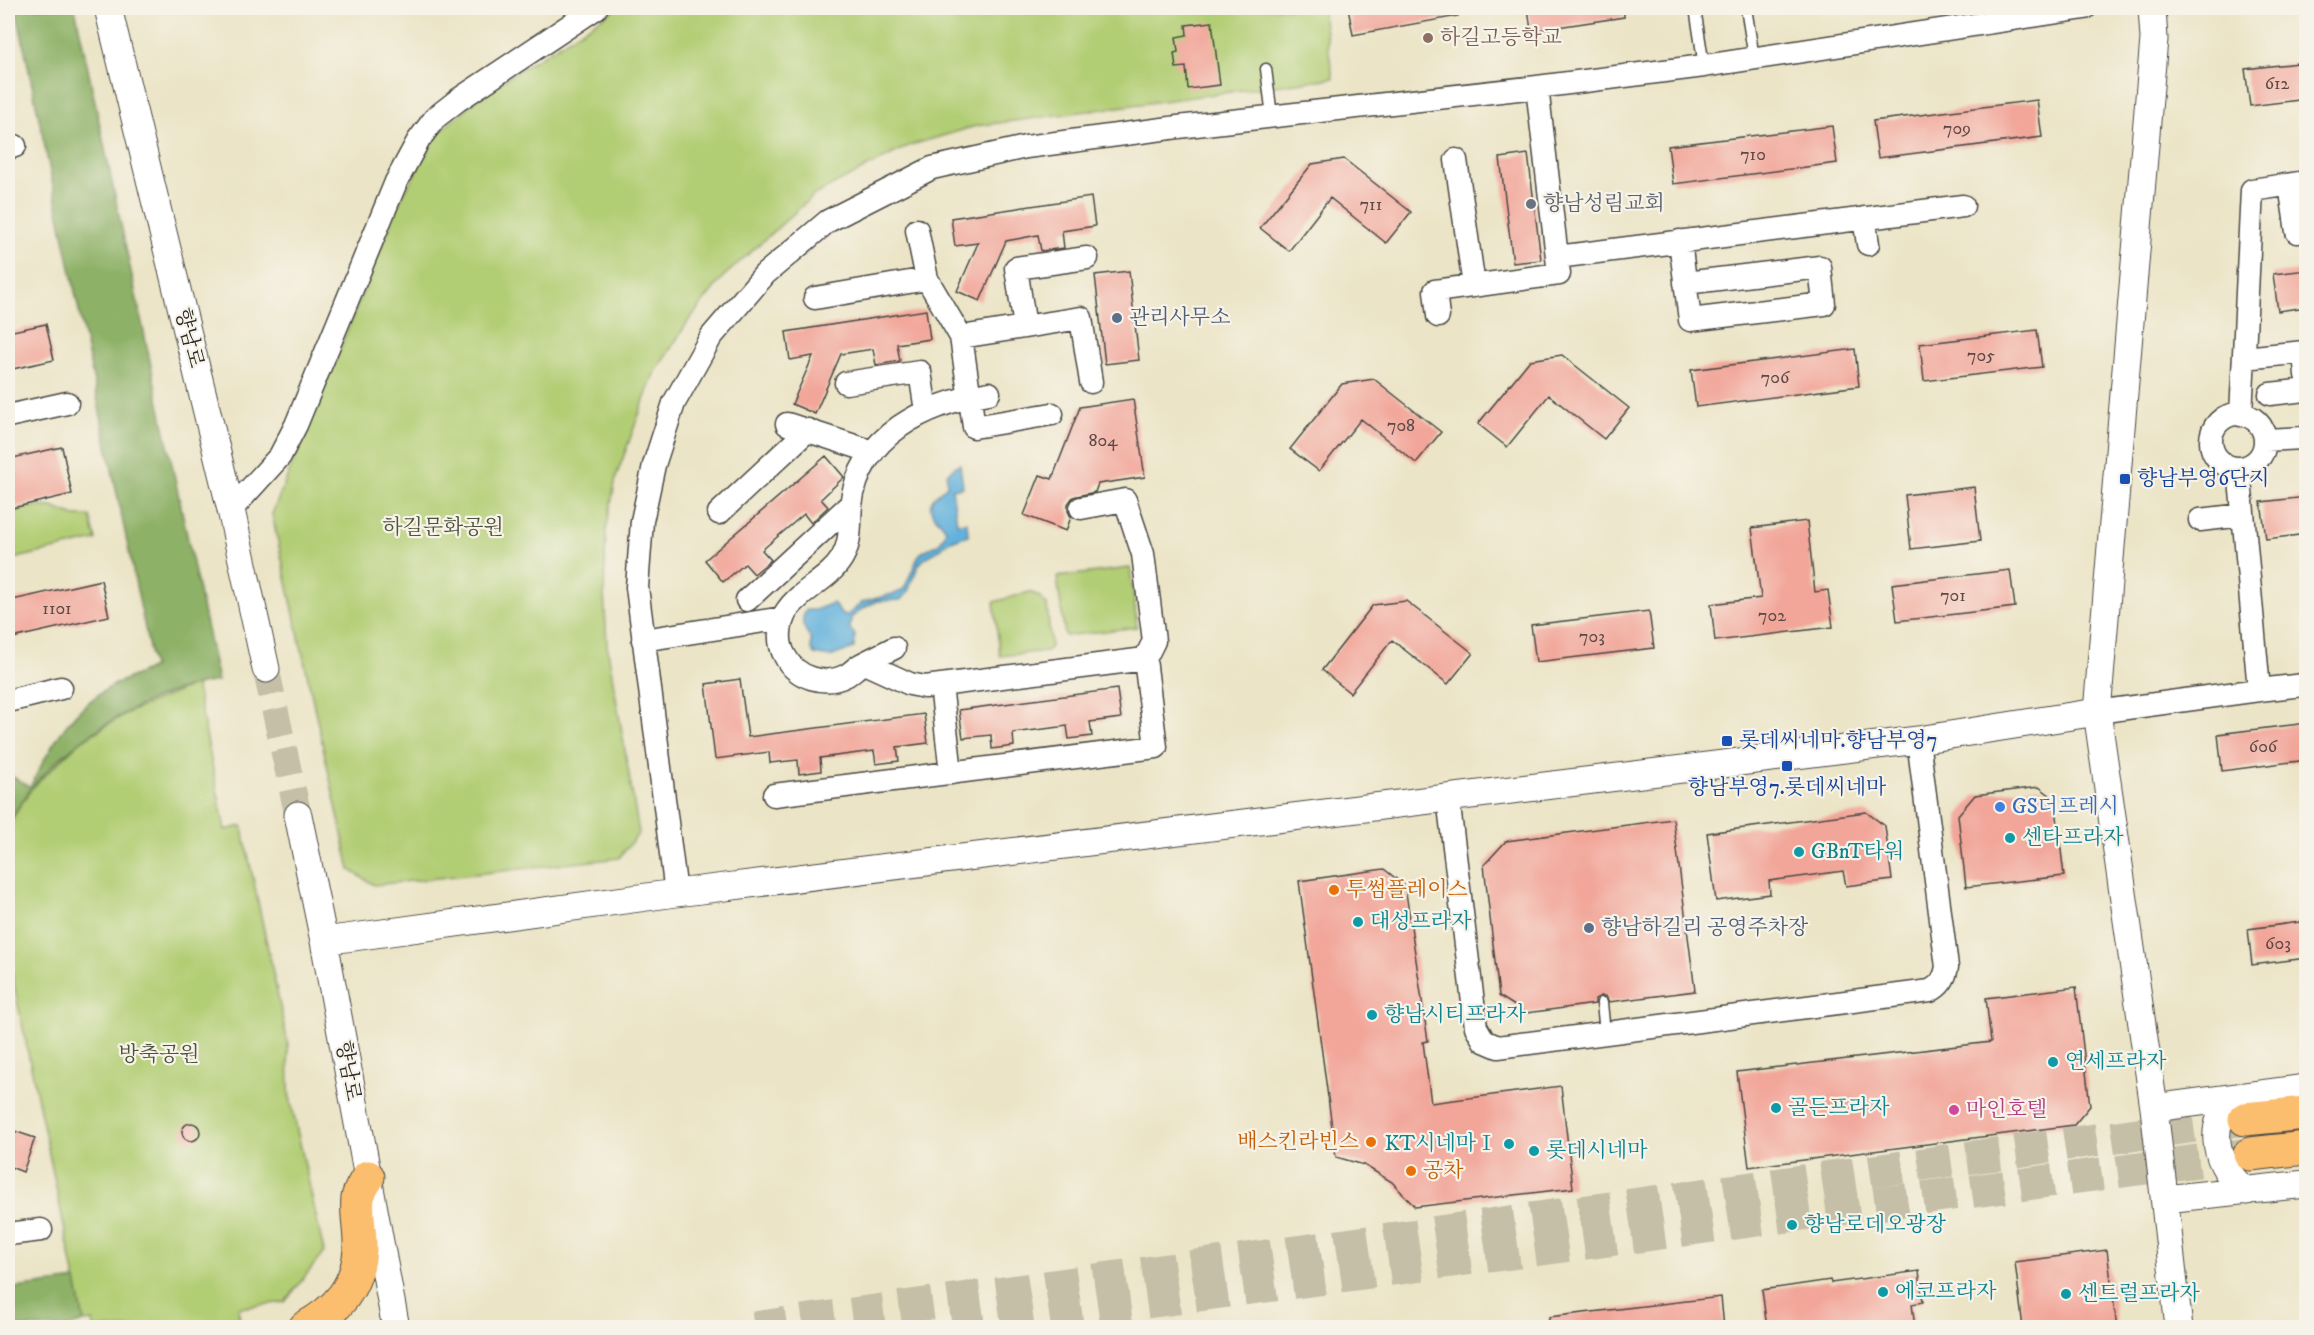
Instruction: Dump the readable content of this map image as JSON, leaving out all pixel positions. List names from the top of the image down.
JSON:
{
  "streets": {
    "street": ["향남로"]
  },
  "parks": ["하길문화공원", "방축공원"],
  "places": {
    "other": [
      "하길고등학교",
      "향남성림교회",
      "관리사무소",
      "GS더프레시",
      "센타프라자",
      "GBnT타워",
      "투썸플레이스",
      "대성프라자",
      "향남하길리 공영주차장",
      "향남시티프라자",
      "연세프라자",
      "골든프라자",
      "마인호텔",
      "배스킨라빈스",
      "KT시네마Ⅰ",
      "롯데시네마",
      "공차",
      "향남로데오광장",
      "에코프라자",
      "센트럴프라자"
    ],
    "transit": ["향남부영6단지", "롯데씨네마.향남부영7", "향남부영7.롯데씨네마"]
  },
  "house_numbers": [
    "612",
    "709",
    "710",
    "711",
    "705",
    "706",
    "708",
    "804",
    "701",
    "1101",
    "702",
    "703",
    "606",
    "603"
  ]
}
